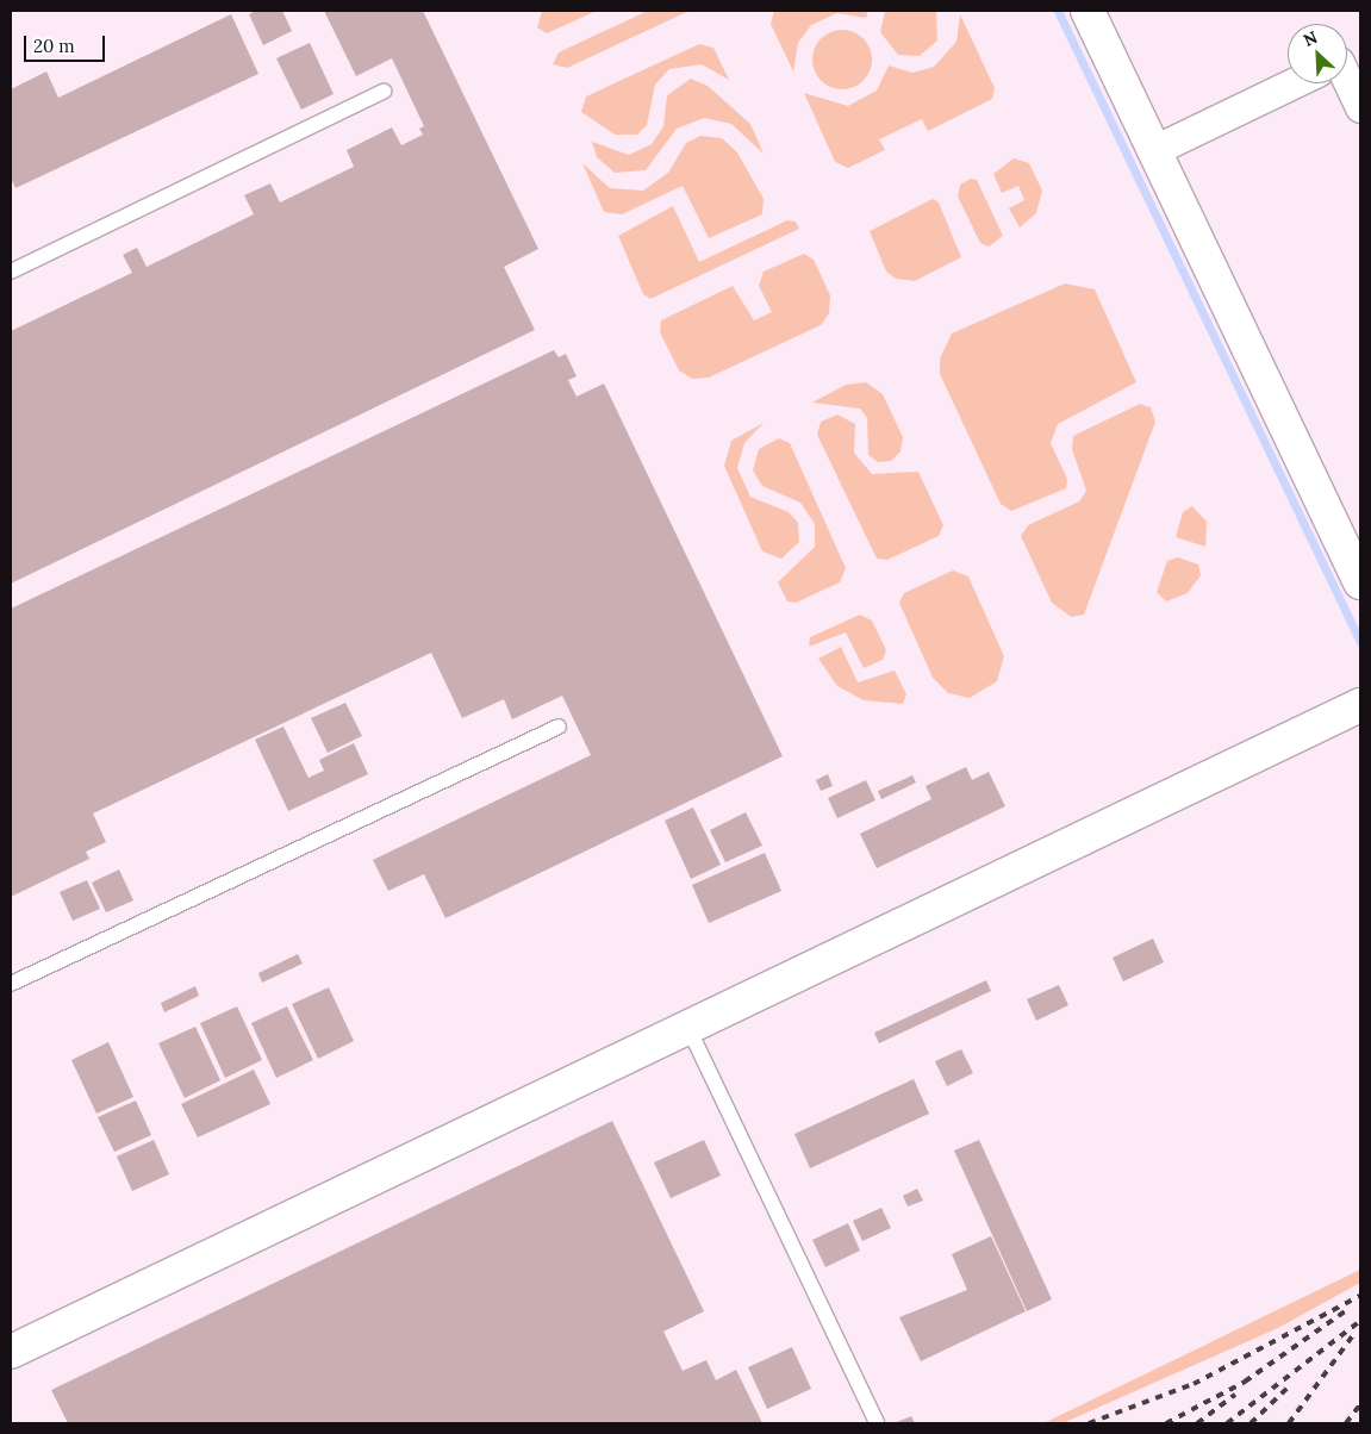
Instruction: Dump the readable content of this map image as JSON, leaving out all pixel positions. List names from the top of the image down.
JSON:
{
  "scale_bar": "20 m",
  "north": "top left"
}
